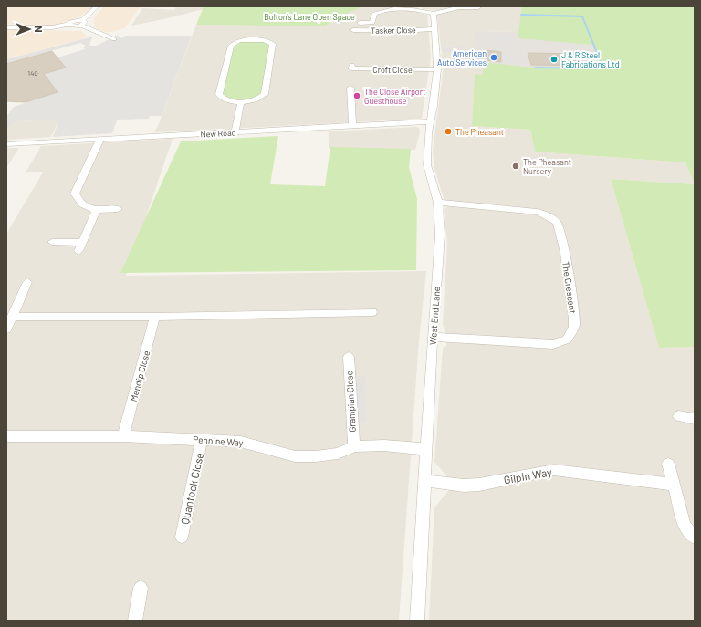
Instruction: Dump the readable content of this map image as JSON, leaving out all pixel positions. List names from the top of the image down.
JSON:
{
  "streets": {
    "street": [
      "Tasker Close",
      "Croft Close",
      "New Road",
      "The Crescent",
      "West End Lane",
      "Mendip Close",
      "Grampian Close",
      "Pennine Way",
      "Gilpin Way",
      "Quantock Close"
    ]
  },
  "crossings": [
    ["Tasker Close", "West End Lane"],
    ["Croft Close", "West End Lane"],
    ["New Road", "West End Lane"],
    ["The Crescent", "West End Lane"],
    ["West End Lane", "Pennine Way"],
    ["West End Lane", "Gilpin Way"],
    ["Mendip Close", "Pennine Way"],
    ["Grampian Close", "Pennine Way"],
    ["Pennine Way", "Quantock Close"]
  ],
  "parks": ["Bolton's Lane Open Space"],
  "places": [
    "American Auto Services",
    "J & R Steel Fabrications Ltd",
    "The Close Airport Guesthouse",
    "The Pheasant",
    "The Pheasant Nursery"
  ],
  "house_numbers": ["140"],
  "north": "right"
}
